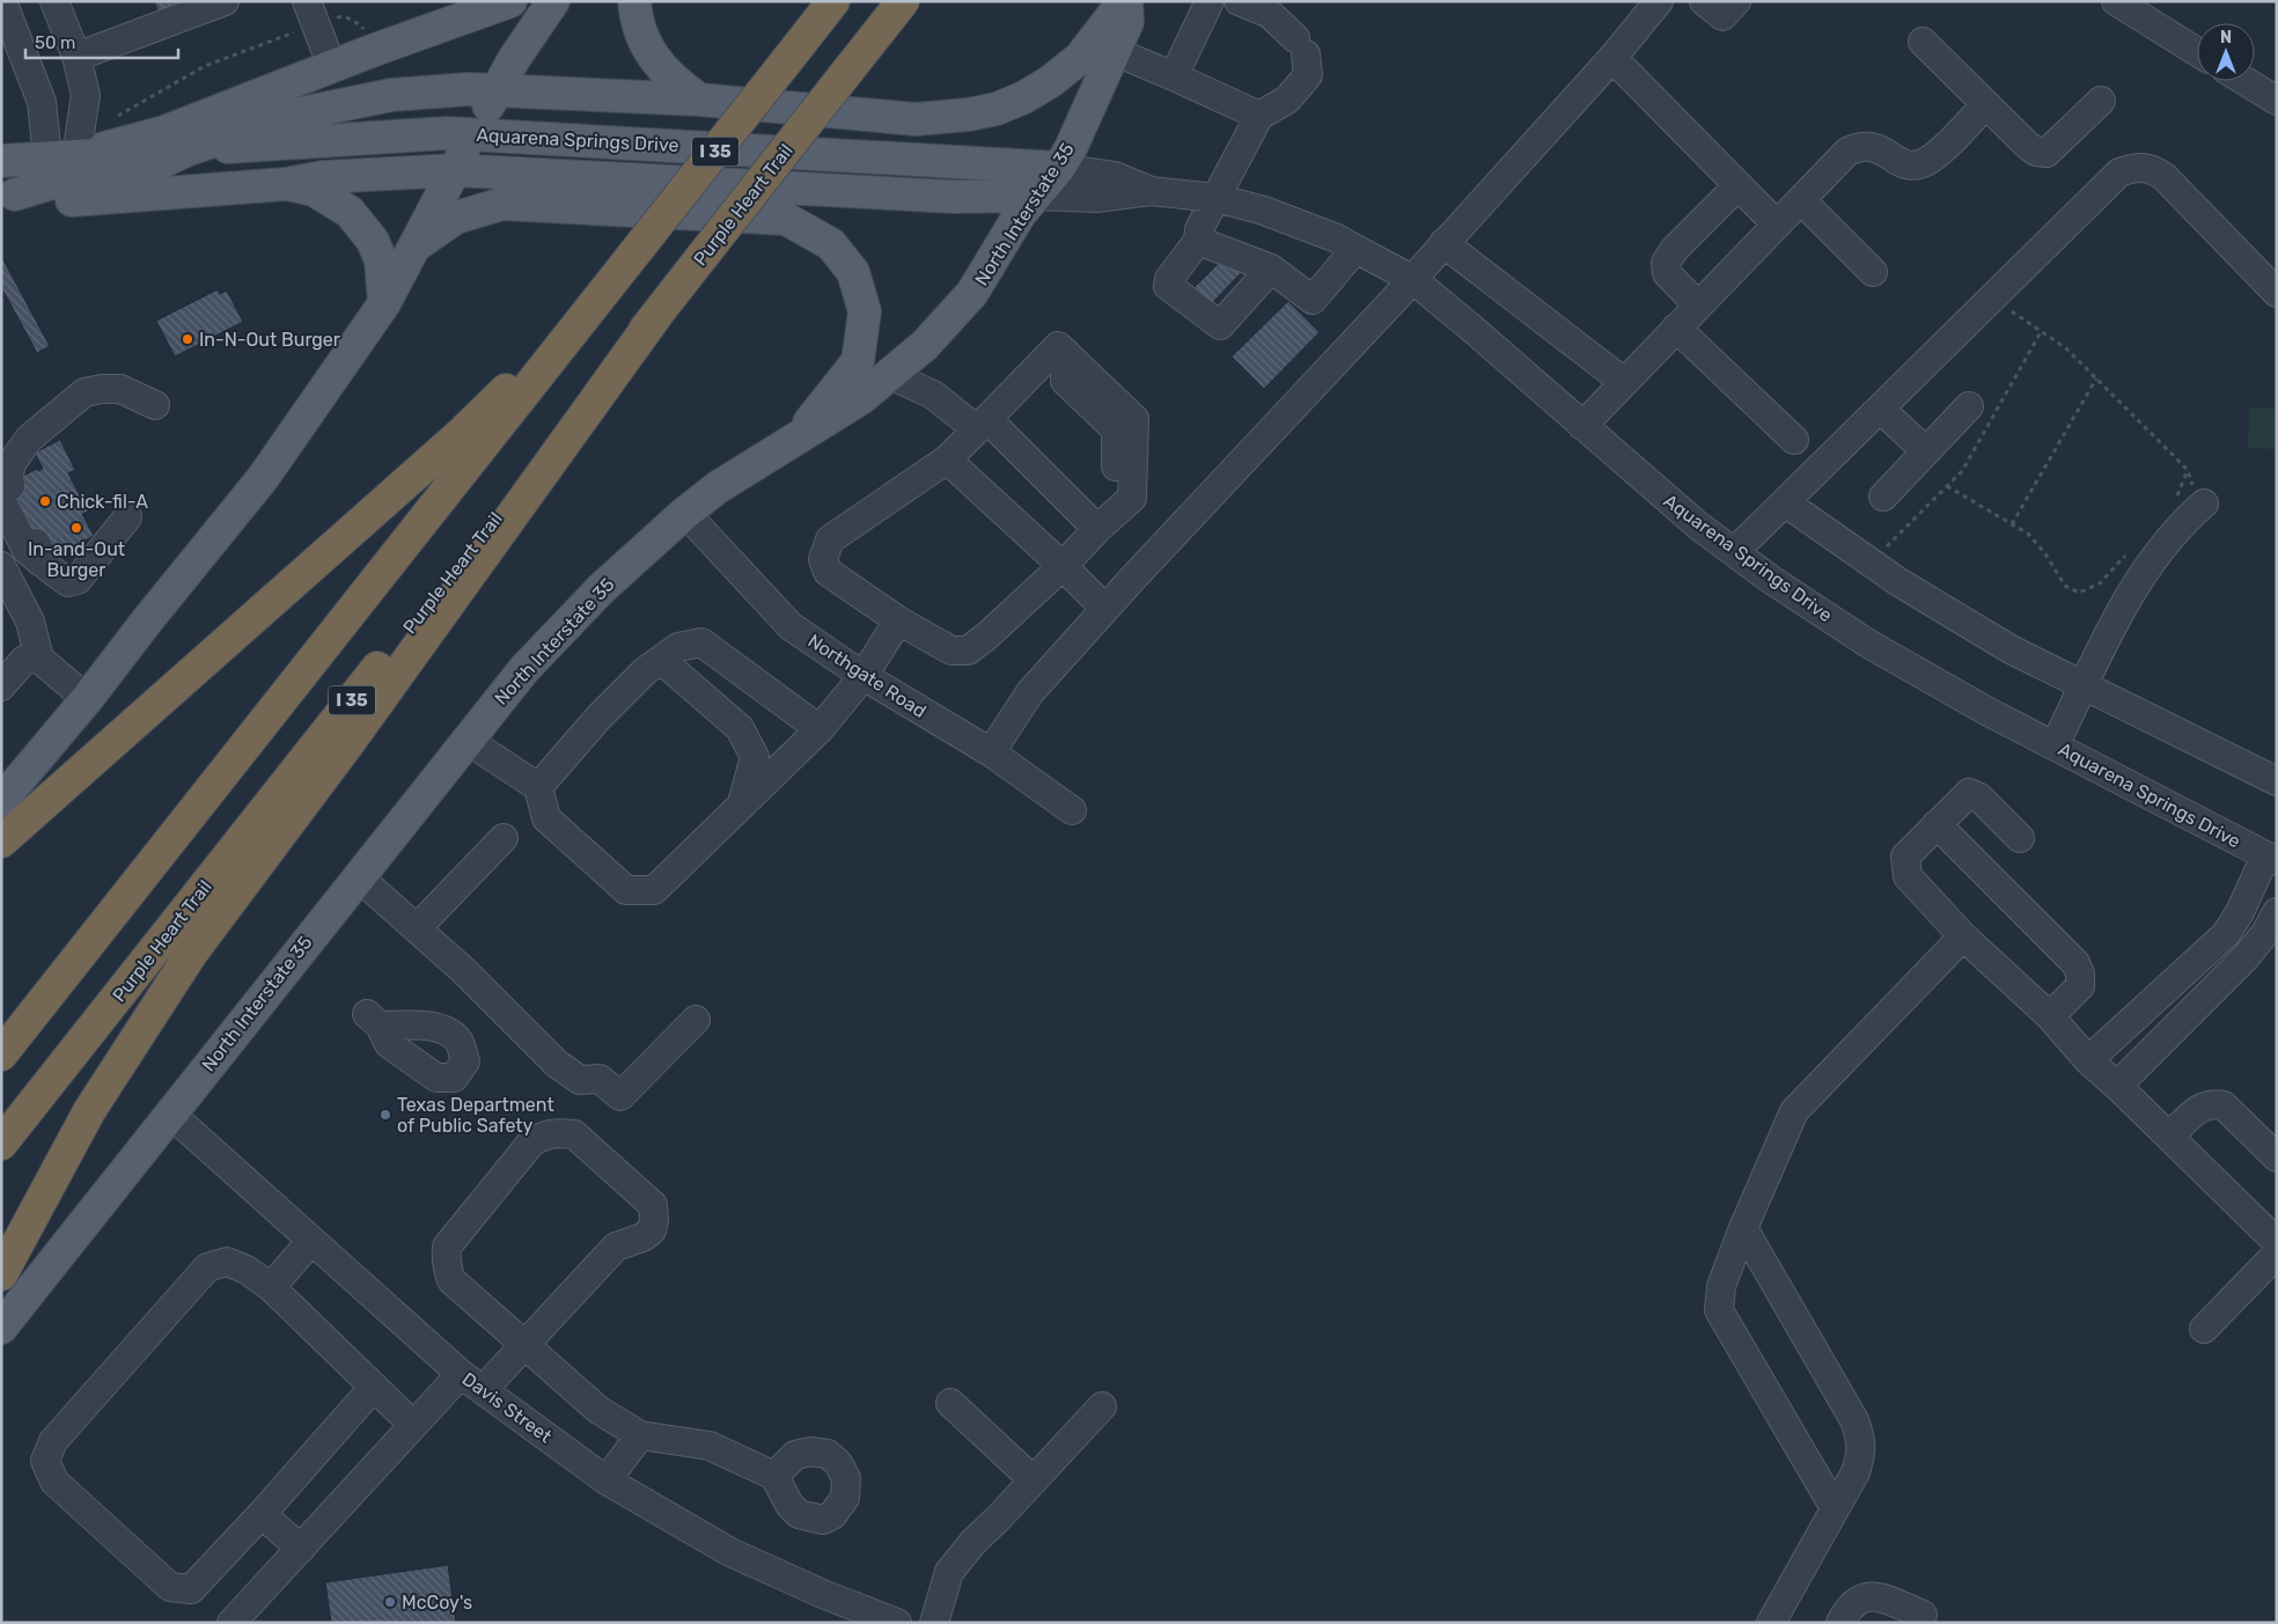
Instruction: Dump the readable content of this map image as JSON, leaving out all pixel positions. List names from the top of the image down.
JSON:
{
  "streets": {
    "highway": ["I 35", "Purple Heart Trail"],
    "main road": ["Aquarena Springs Drive", "North Interstate 35"],
    "street": ["Northgate Road", "Davis Street"]
  },
  "crossings": [
    ["Aquarena Springs Drive", "North Interstate 35"],
    ["North Interstate 35", "Northgate Road"],
    ["North Interstate 35", "Davis Street"]
  ],
  "places": [
    "In-N-Out Burger",
    "Chick-fil-A",
    "In-and-Out Burger",
    "Texas Department of Public Safety",
    "McCoy's"
  ],
  "scale_bar": "50 m",
  "north": "top"
}
